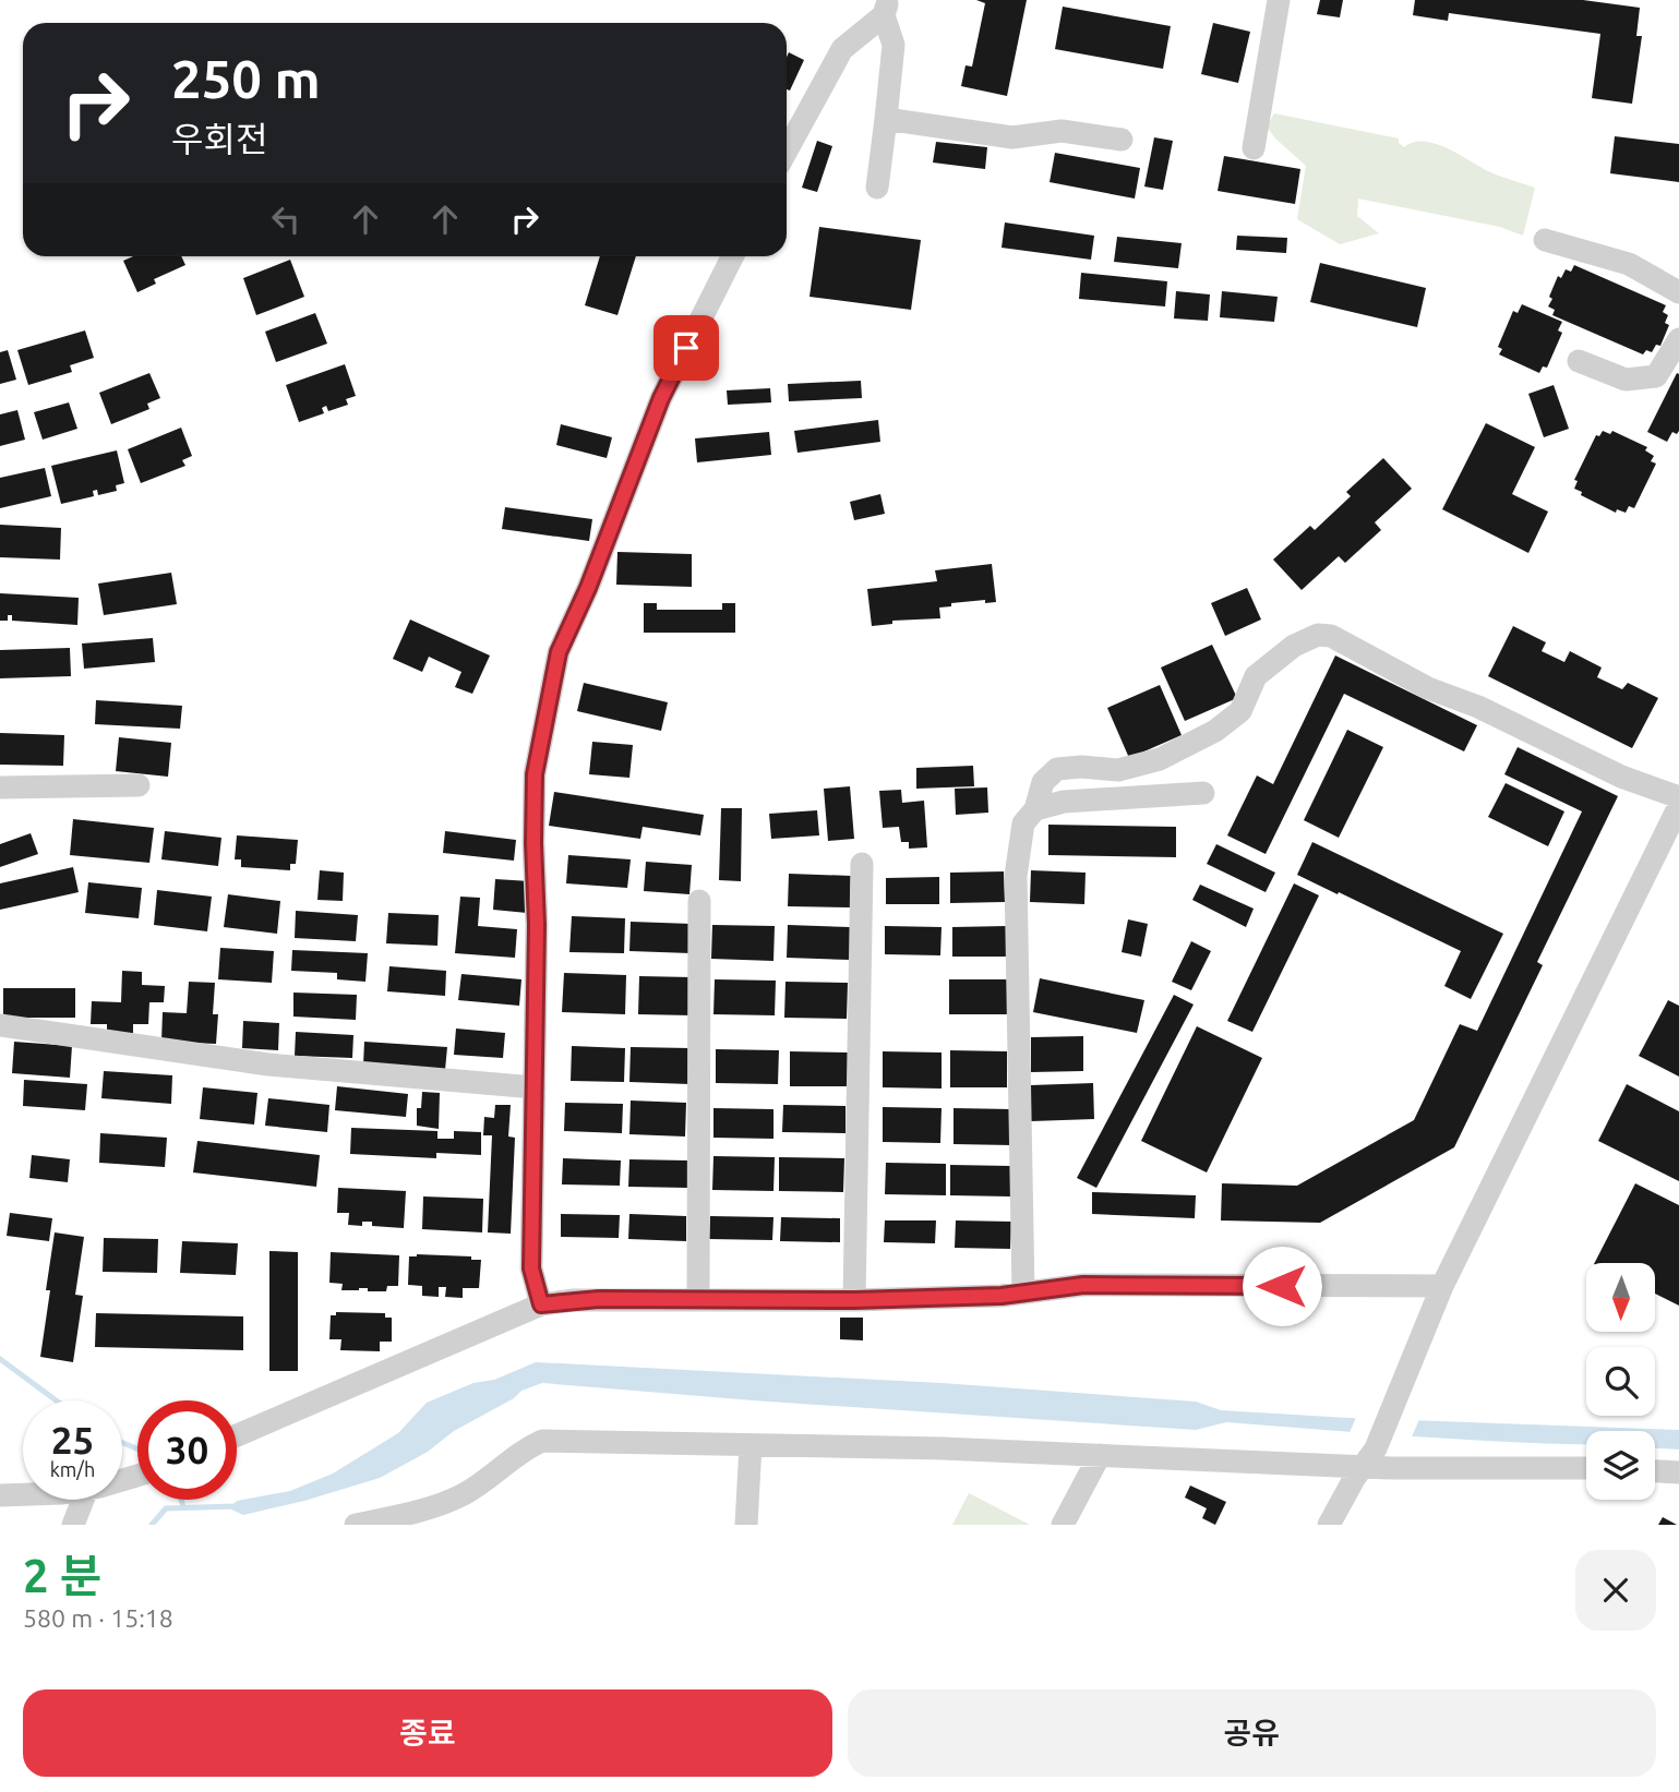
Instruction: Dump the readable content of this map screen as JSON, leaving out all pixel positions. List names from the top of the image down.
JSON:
{
  "north": "bottom",
  "page": {
    "turn": ["250 m", "우회전"],
    "speed": "25 km/h",
    "limit": "30",
    "heading": ["2 분", "580 m · 15:18"],
    "buttons": ["종료", "공유"]
  }
}
